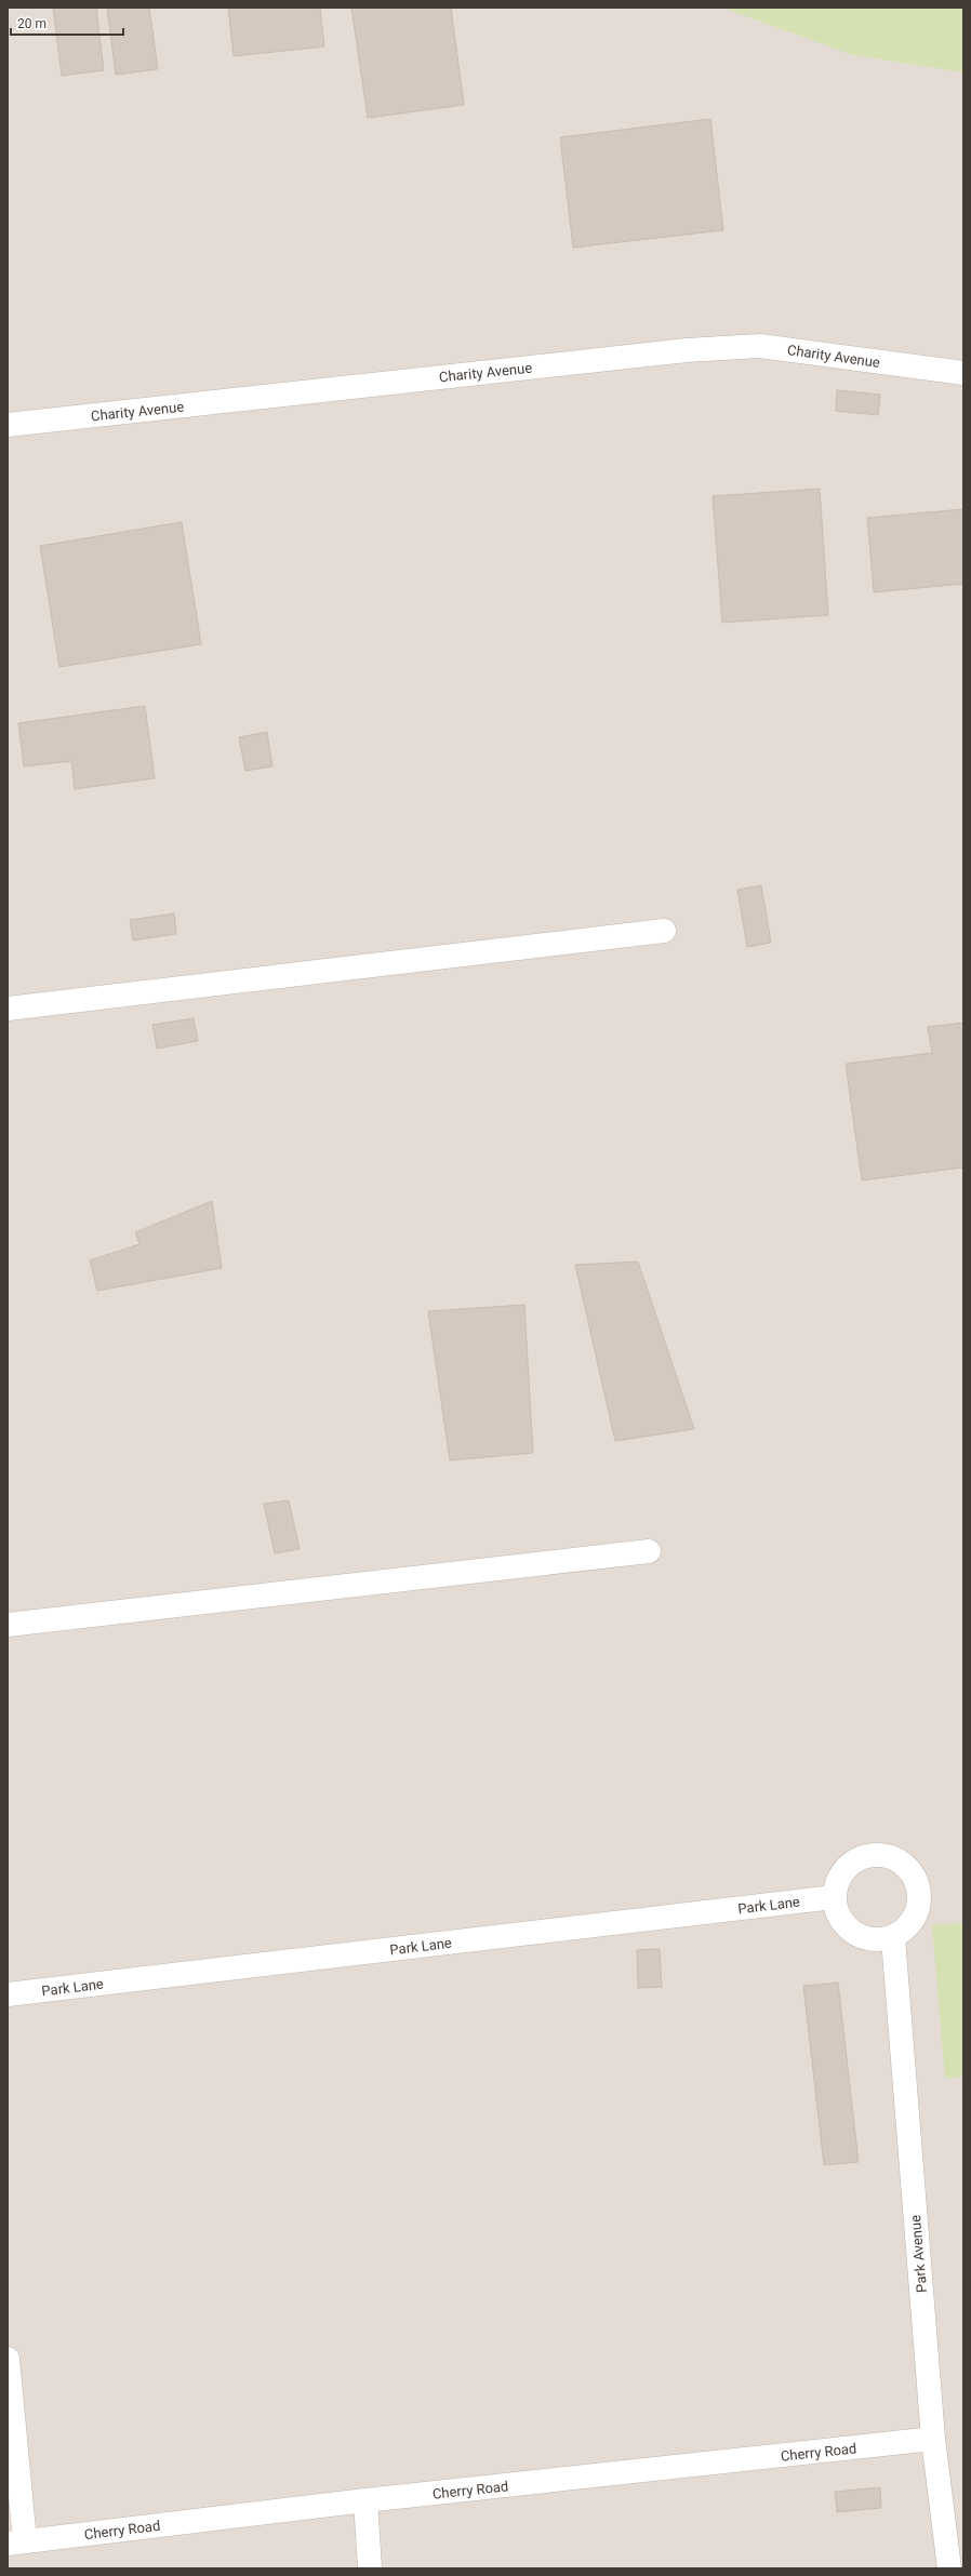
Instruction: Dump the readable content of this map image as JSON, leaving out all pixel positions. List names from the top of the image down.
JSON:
{
  "streets": {
    "street": [
      "Charity Avenue",
      "Park Lane",
      "Park Avenue",
      "Cherry Road"
    ]
  },
  "crossings": [
    ["Park Lane", "Park Avenue"],
    ["Park Avenue", "Cherry Road"]
  ],
  "scale_bar": "20 m"
}
